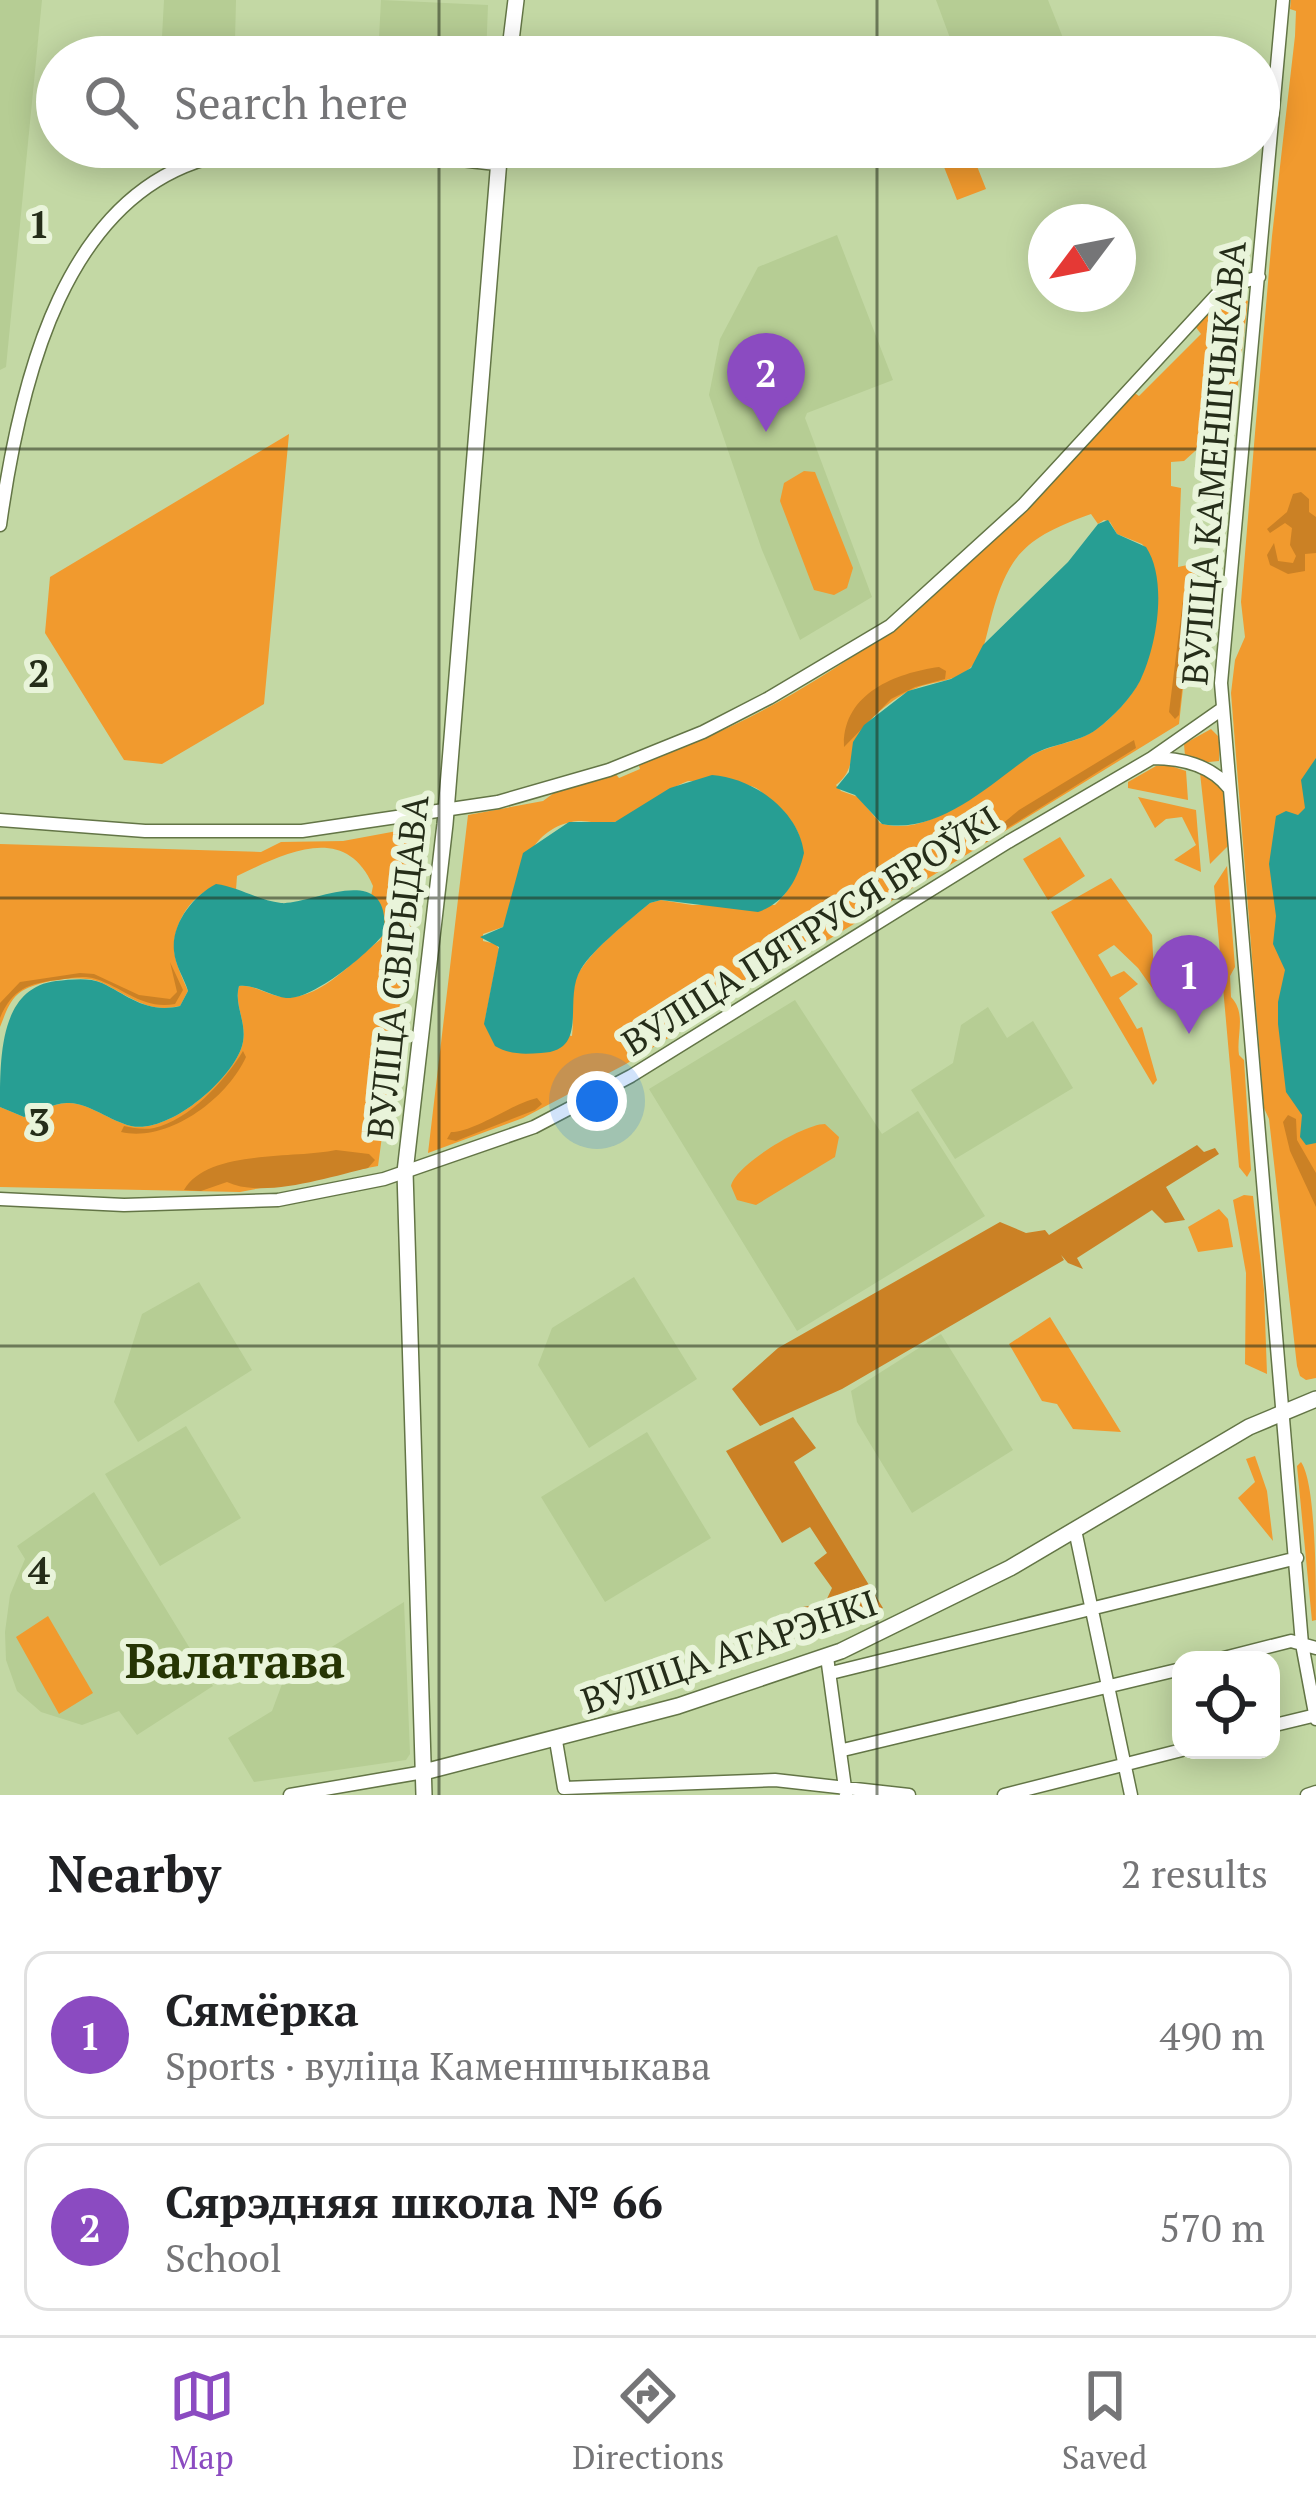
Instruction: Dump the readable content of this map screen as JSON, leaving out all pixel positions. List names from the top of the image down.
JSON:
{
  "streets": {
    "main road": ["ВУЛІЦА СВІРЫДАВА", "ВУЛІЦА АГАРЭНКІ"],
    "street": ["ВУЛІЦА КАМЕНШЧЫКАВА", "ВУЛІЦА ПЯТРУСЯ БРОЎКІ"]
  },
  "crossings": [
    ["ВУЛІЦА КАМЕНШЧЫКАВА", "ВУЛІЦА ПЯТРУСЯ БРОЎКІ"],
    ["ВУЛІЦА КАМЕНШЧЫКАВА", "ВУЛІЦА АГАРЭНКІ"],
    ["ВУЛІЦА ПЯТРУСЯ БРОЎКІ", "ВУЛІЦА СВІРЫДАВА"],
    ["ВУЛІЦА СВІРЫДАВА", "ВУЛІЦА АГАРЭНКІ"]
  ],
  "districts": ["Валатава"],
  "north": "bottom left",
  "page": {
    "search": "Search here",
    "pins": ["2", "1"],
    "heading": ["Nearby", "2 results"],
    "list": [
      {
        "mark": "1",
        "name": "Сямёрка",
        "note": "Sports · вуліца Каменшчыкава",
        "value": "490 m"
      },
      {
        "mark": "2",
        "name": "Сярэдняя школа № 66",
        "note": "School",
        "value": "570 m"
      }
    ],
    "nav": ["Map", "Directions", "Saved"]
  },
  "grid": {
    "rows": [
      "1",
      "2",
      "3",
      "4"
    ]
  }
}
